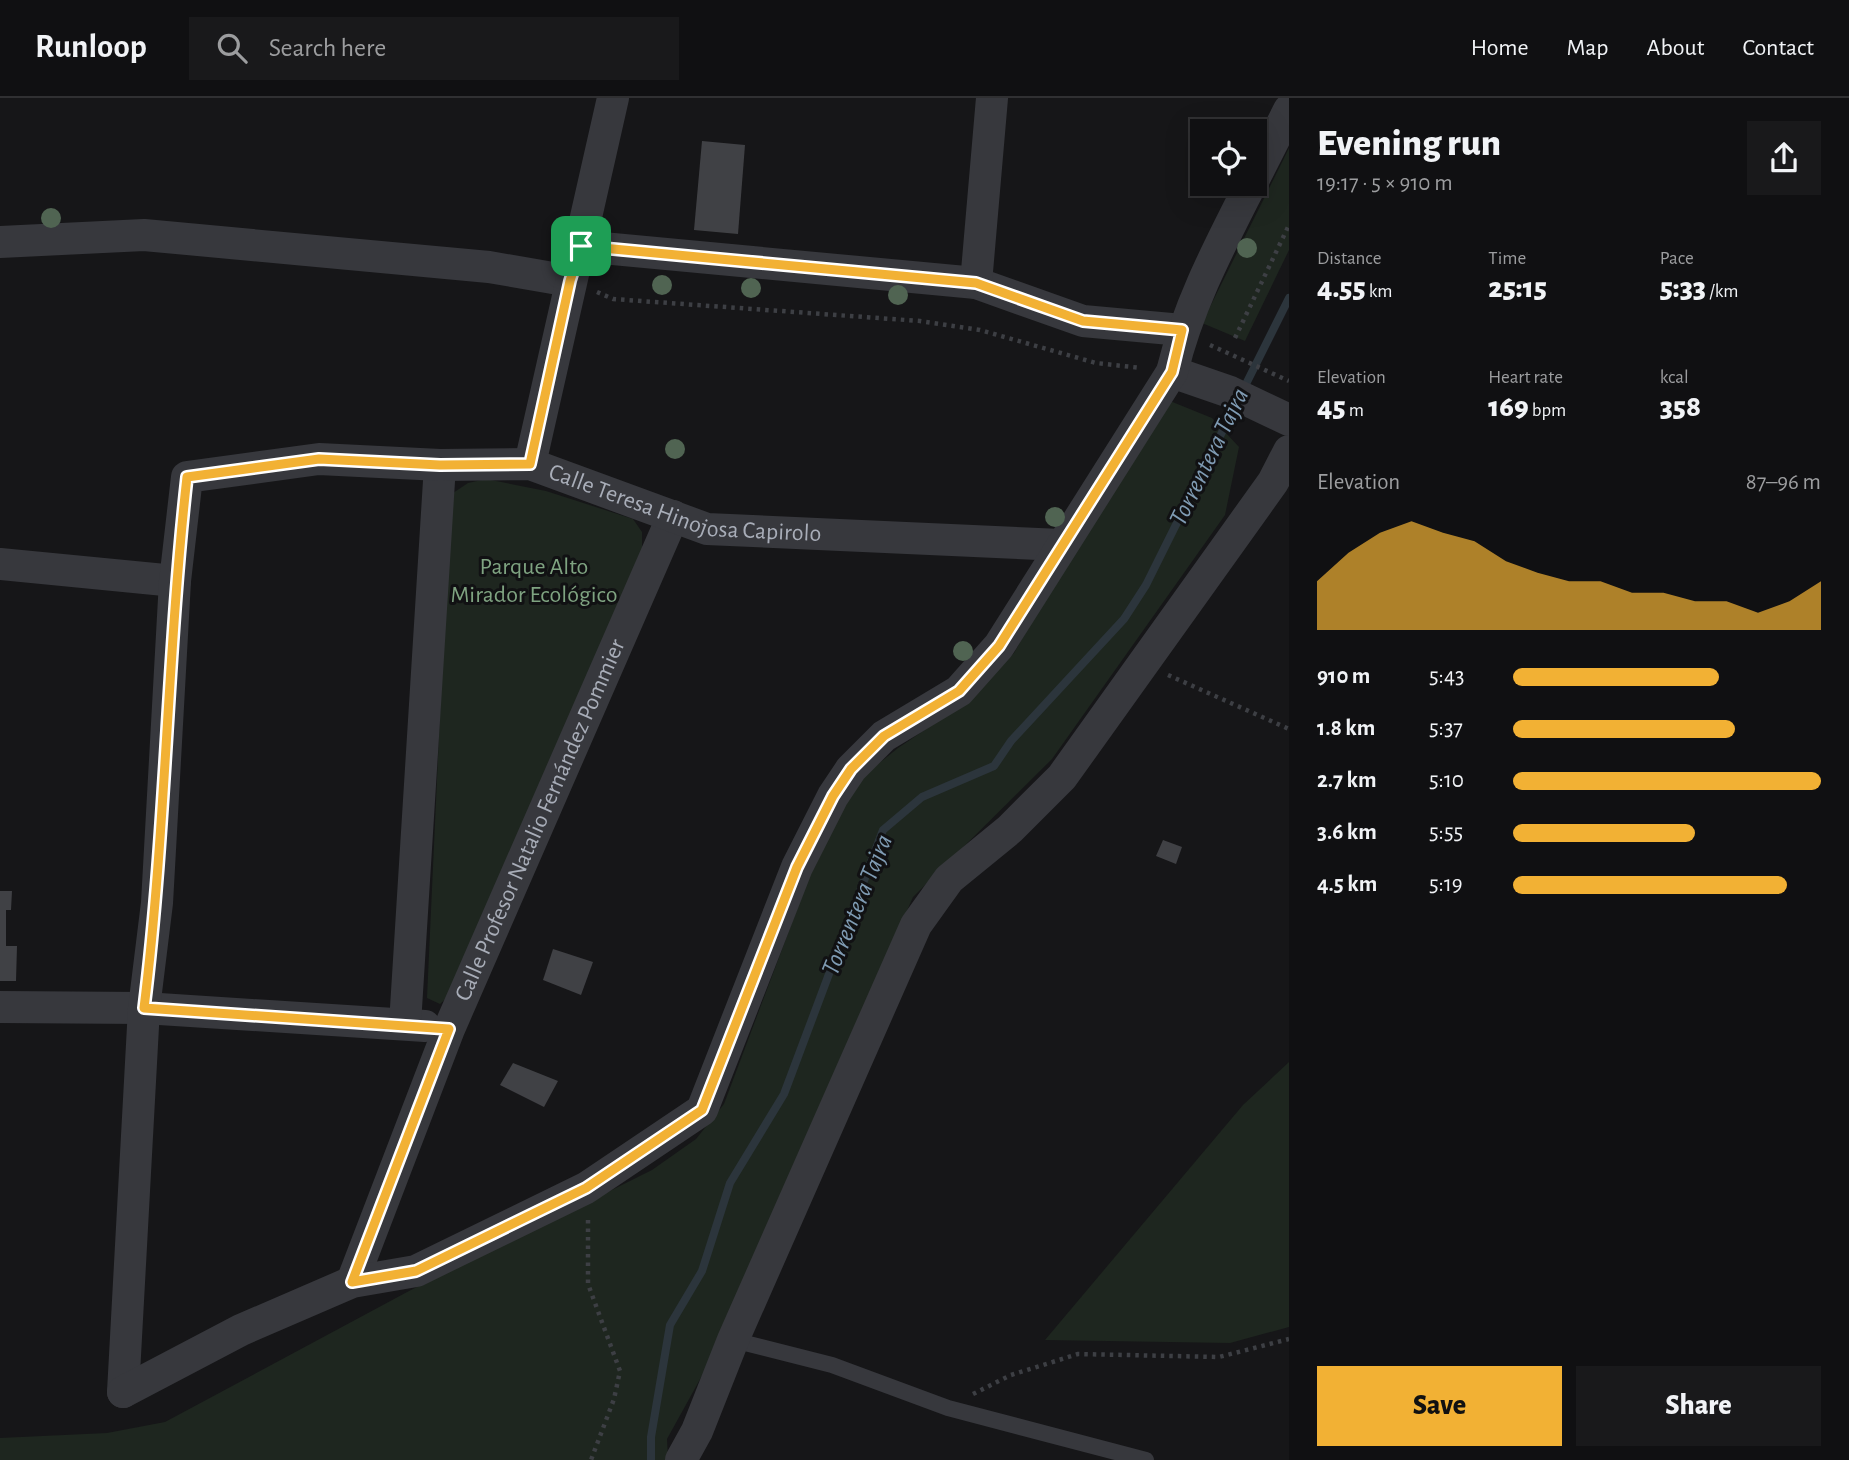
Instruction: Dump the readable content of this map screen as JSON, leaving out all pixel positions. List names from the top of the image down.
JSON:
{
  "streets": {
    "street": ["Calle Teresa Hinojosa Capirolo", "Calle Profesor Natalio Fernández Pommier"]
  },
  "crossings": [
    ["Calle Teresa Hinojosa Capirolo", "Calle Profesor Natalio Fernández Pommier"]
  ],
  "water": ["Torrentera Tajra"],
  "parks": ["Parque Alto Mirador Ecológico"],
  "page": {
    "header": "Runloop",
    "search": "Search here",
    "nav": [
      "Home",
      "Map",
      "About",
      "Contact"
    ],
    "heading": ["Evening run", "19:17 · 5 × 910 m"],
    "stats": [
      ["Distance", "4.55 km"],
      ["Time", "25:15"],
      ["Pace", "5:33 /km"],
      ["Elevation", "45 m"],
      ["Heart rate", "169 bpm"],
      ["kcal", "358"]
    ],
    "chart": ["Elevation", "87–96 m"],
    "list": [
      {
        "name": "910 m",
        "note": "5:43"
      },
      {
        "name": "1.8 km",
        "note": "5:37"
      },
      {
        "name": "2.7 km",
        "note": "5:10"
      },
      {
        "name": "3.6 km",
        "note": "5:55"
      },
      {
        "name": "4.5 km",
        "note": "5:19"
      }
    ],
    "buttons": ["Save", "Share"]
  }
}
